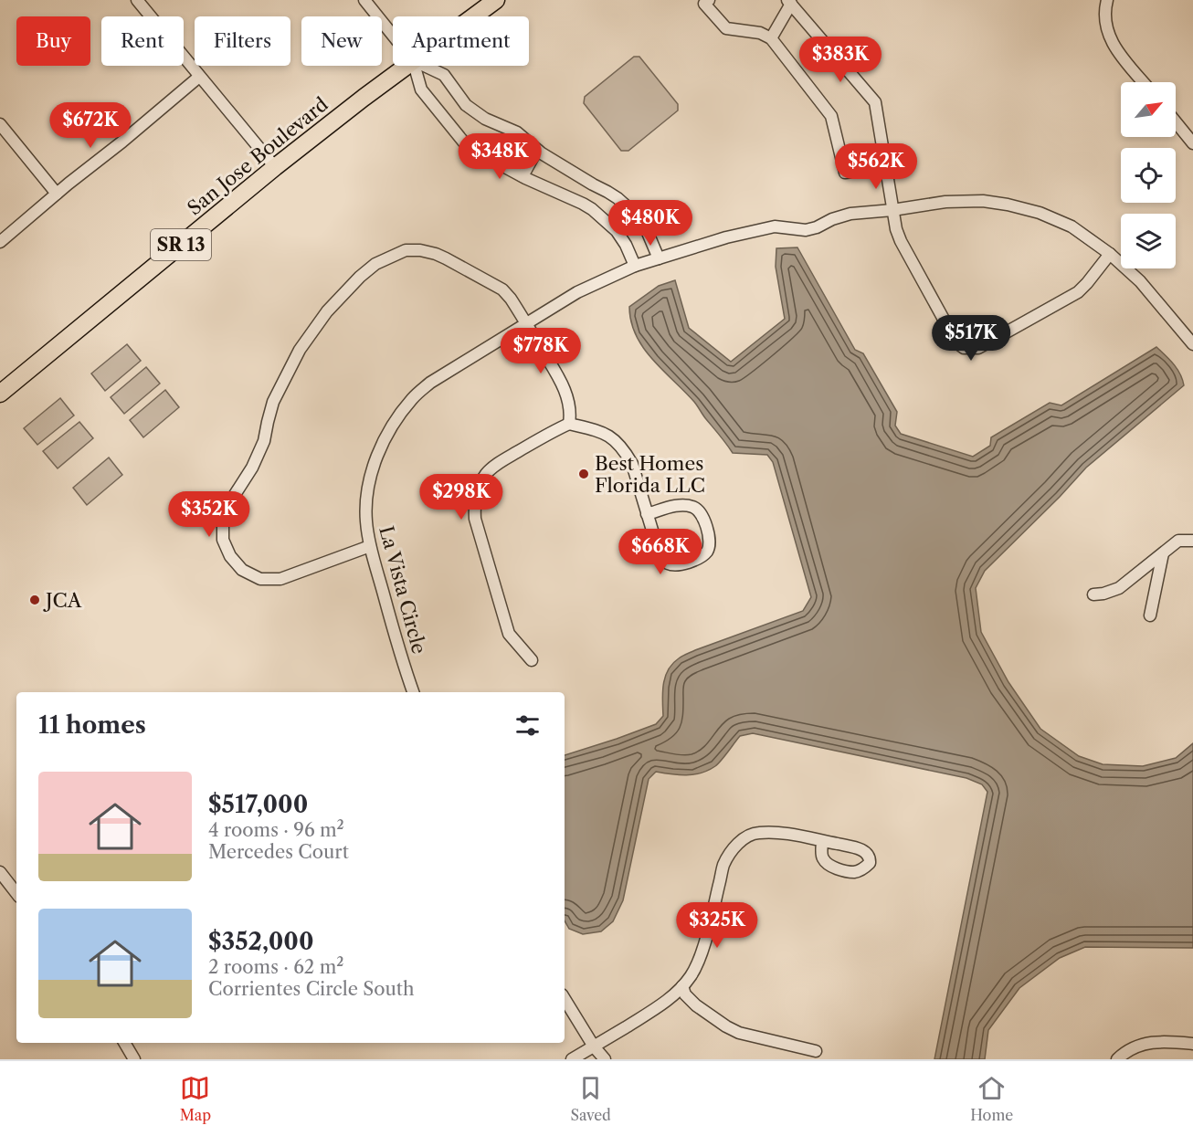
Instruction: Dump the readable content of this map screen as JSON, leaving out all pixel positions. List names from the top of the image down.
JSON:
{
  "streets": {
    "main road": ["San Jose Boulevard", "SR 13"],
    "street": ["La Vista Circle"]
  },
  "places": ["Best Homes Florida LLC", "JCA"],
  "north": "top right",
  "page": {
    "chip": [
      "Buy",
      "Rent",
      "Filters",
      "New",
      "Apartment"
    ],
    "price": [
      "$383K",
      "$672K",
      "$348K",
      "$562K",
      "$480K",
      "$517K",
      "$778K",
      "$298K",
      "$352K",
      "$668K",
      "$325K"
    ],
    "heading": "11 homes",
    "list": [
      {
        "name": "$517,000",
        "note": "4 rooms · 96 m² · Mercedes Court"
      },
      {
        "name": "$352,000",
        "note": "2 rooms · 62 m² · Corrientes Circle South"
      }
    ],
    "tabs": ["Map", "Saved", "Home"]
  }
}
